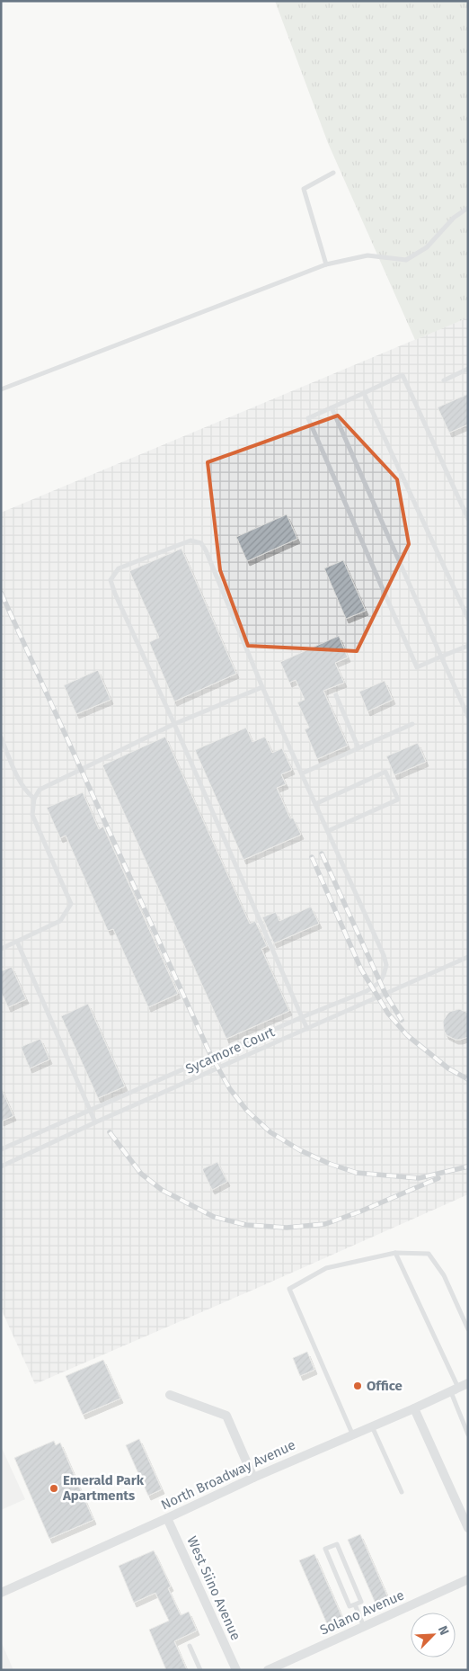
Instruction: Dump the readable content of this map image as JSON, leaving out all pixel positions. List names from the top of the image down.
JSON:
{
  "streets": {
    "street": ["North Broadway Avenue", "West Siino Avenue", "Solano Avenue"],
    "lane": ["Sycamore Court"]
  },
  "crossings": [
    ["North Broadway Avenue", "West Siino Avenue"]
  ],
  "places": ["Office", "Emerald Park Apartments"],
  "north": "top right"
}
